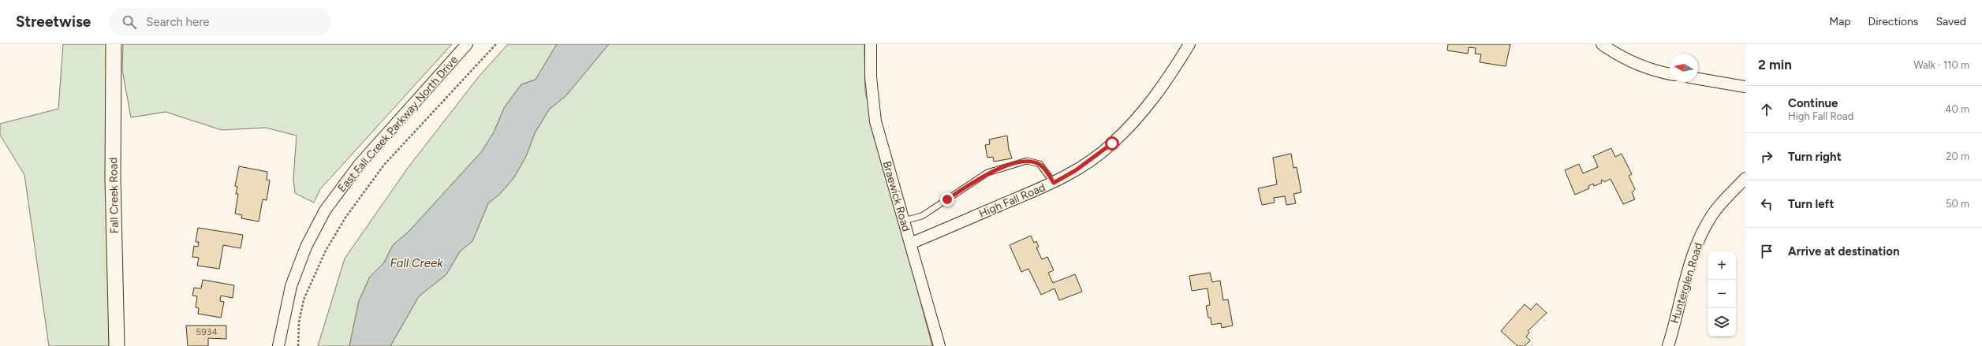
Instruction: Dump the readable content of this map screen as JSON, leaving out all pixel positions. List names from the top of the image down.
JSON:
{
  "streets": {
    "main road": ["Fall Creek Road"],
    "street": [
      "East Fall Creek Parkway North Drive",
      "Braewick Road",
      "High Fall Road",
      "Hunterglen Road"
    ]
  },
  "crossings": [
    ["Braewick Road", "High Fall Road"]
  ],
  "water": ["Fall Creek"],
  "house_numbers": ["5934"],
  "north": "left",
  "page": {
    "header": "Streetwise",
    "search": "Search here",
    "nav": ["Map", "Directions", "Saved"],
    "heading": ["2 min", "Walk · 110 m"],
    "list": [
      ["Continue", "High Fall Road", "40 m"],
      ["Turn right", "20 m"],
      ["Turn left", "50 m"],
      "Arrive at destination"
    ],
    "map_buttons": ["+", "−"]
  }
}
